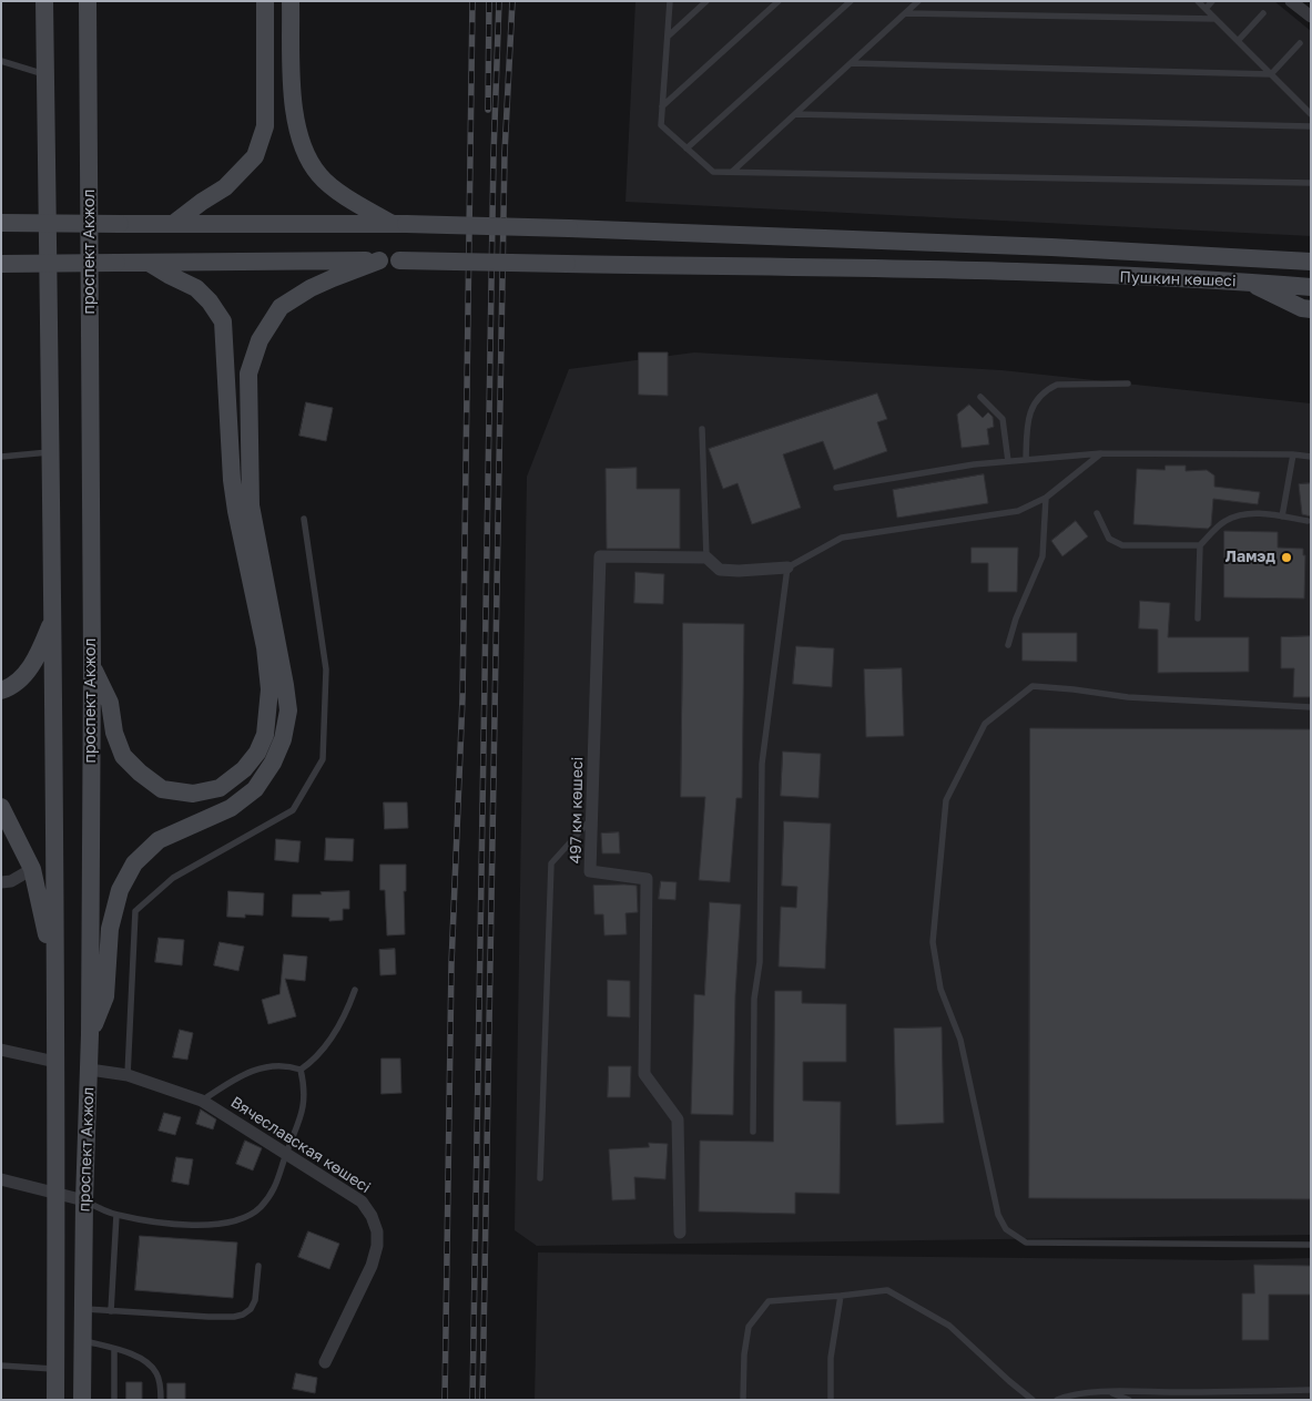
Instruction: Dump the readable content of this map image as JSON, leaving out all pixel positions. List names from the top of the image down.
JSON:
{
  "streets": {
    "main road": ["проспект Акжол", "Пушкин көшесі"],
    "street": ["497 км көшесі", "Вячеславская көшесі"]
  },
  "crossings": [
    ["проспект Акжол", "Вячеславская көшесі"]
  ],
  "places": ["Ламэд"]
}
